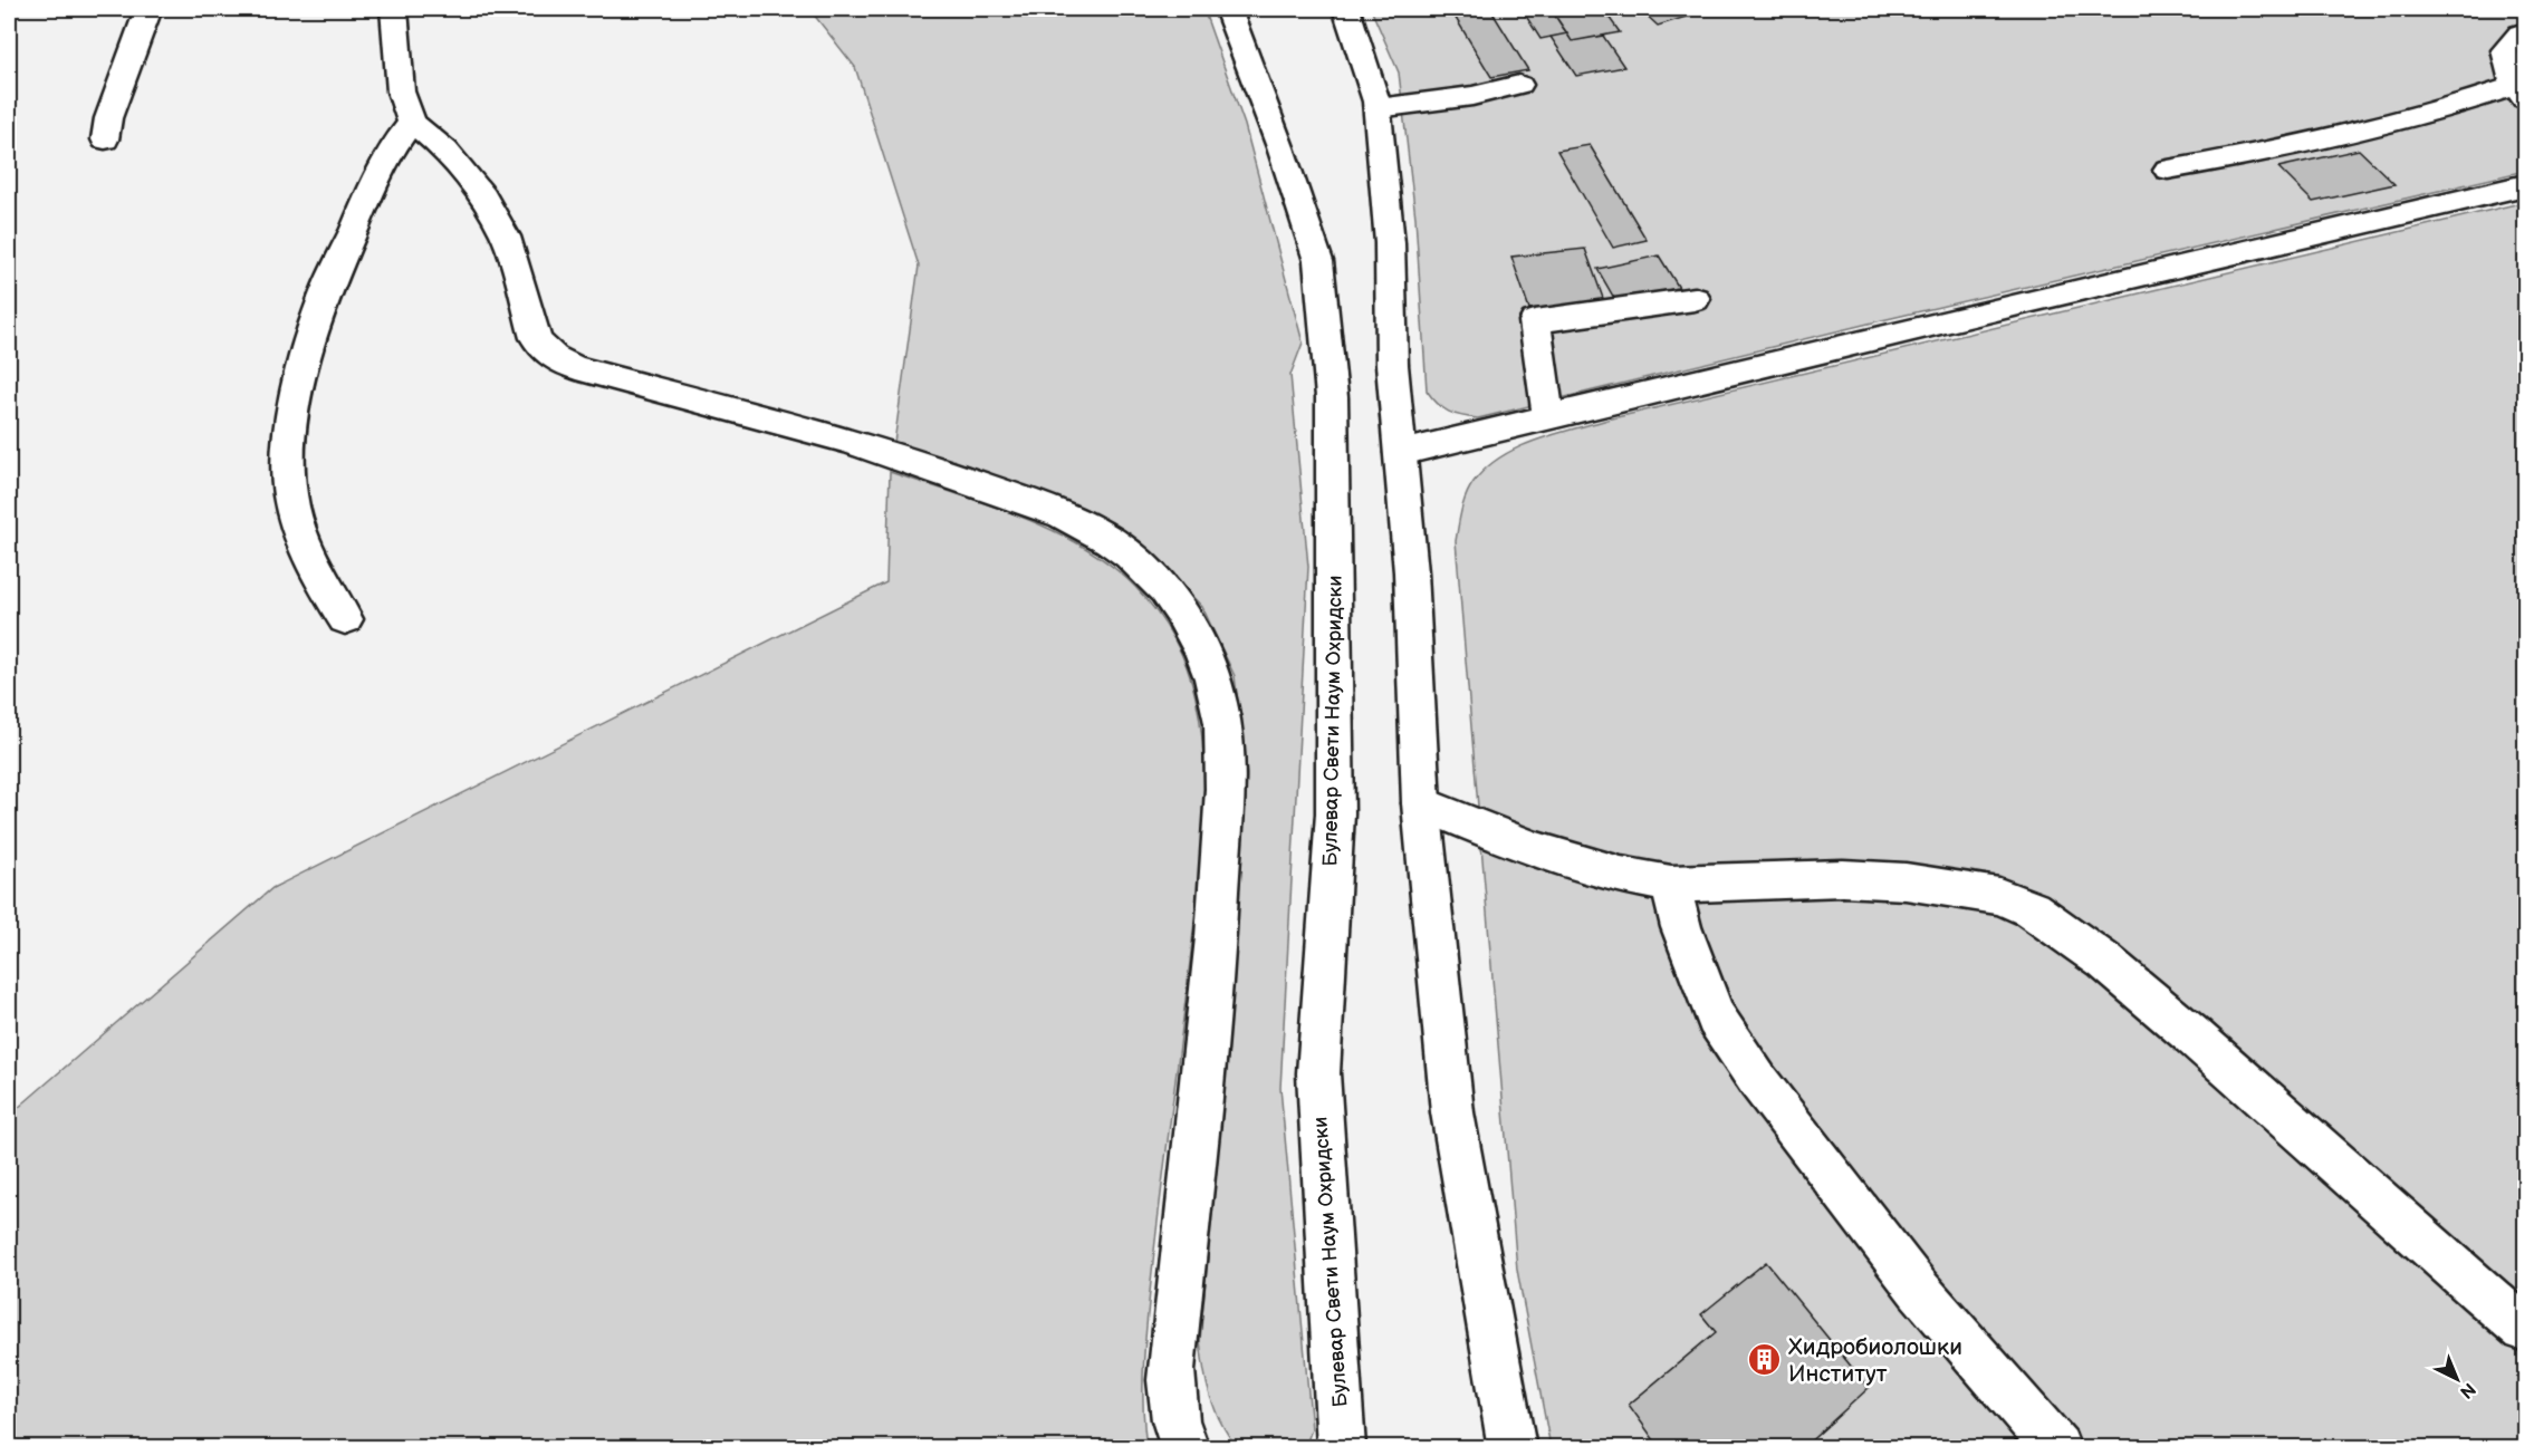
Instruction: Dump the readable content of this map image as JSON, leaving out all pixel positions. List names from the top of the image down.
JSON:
{
  "streets": {
    "street": ["Булевар Свети Наум Охридски"]
  },
  "places": {
    "building": ["Хидробиолошки Институт"]
  },
  "north": "bottom right"
}
